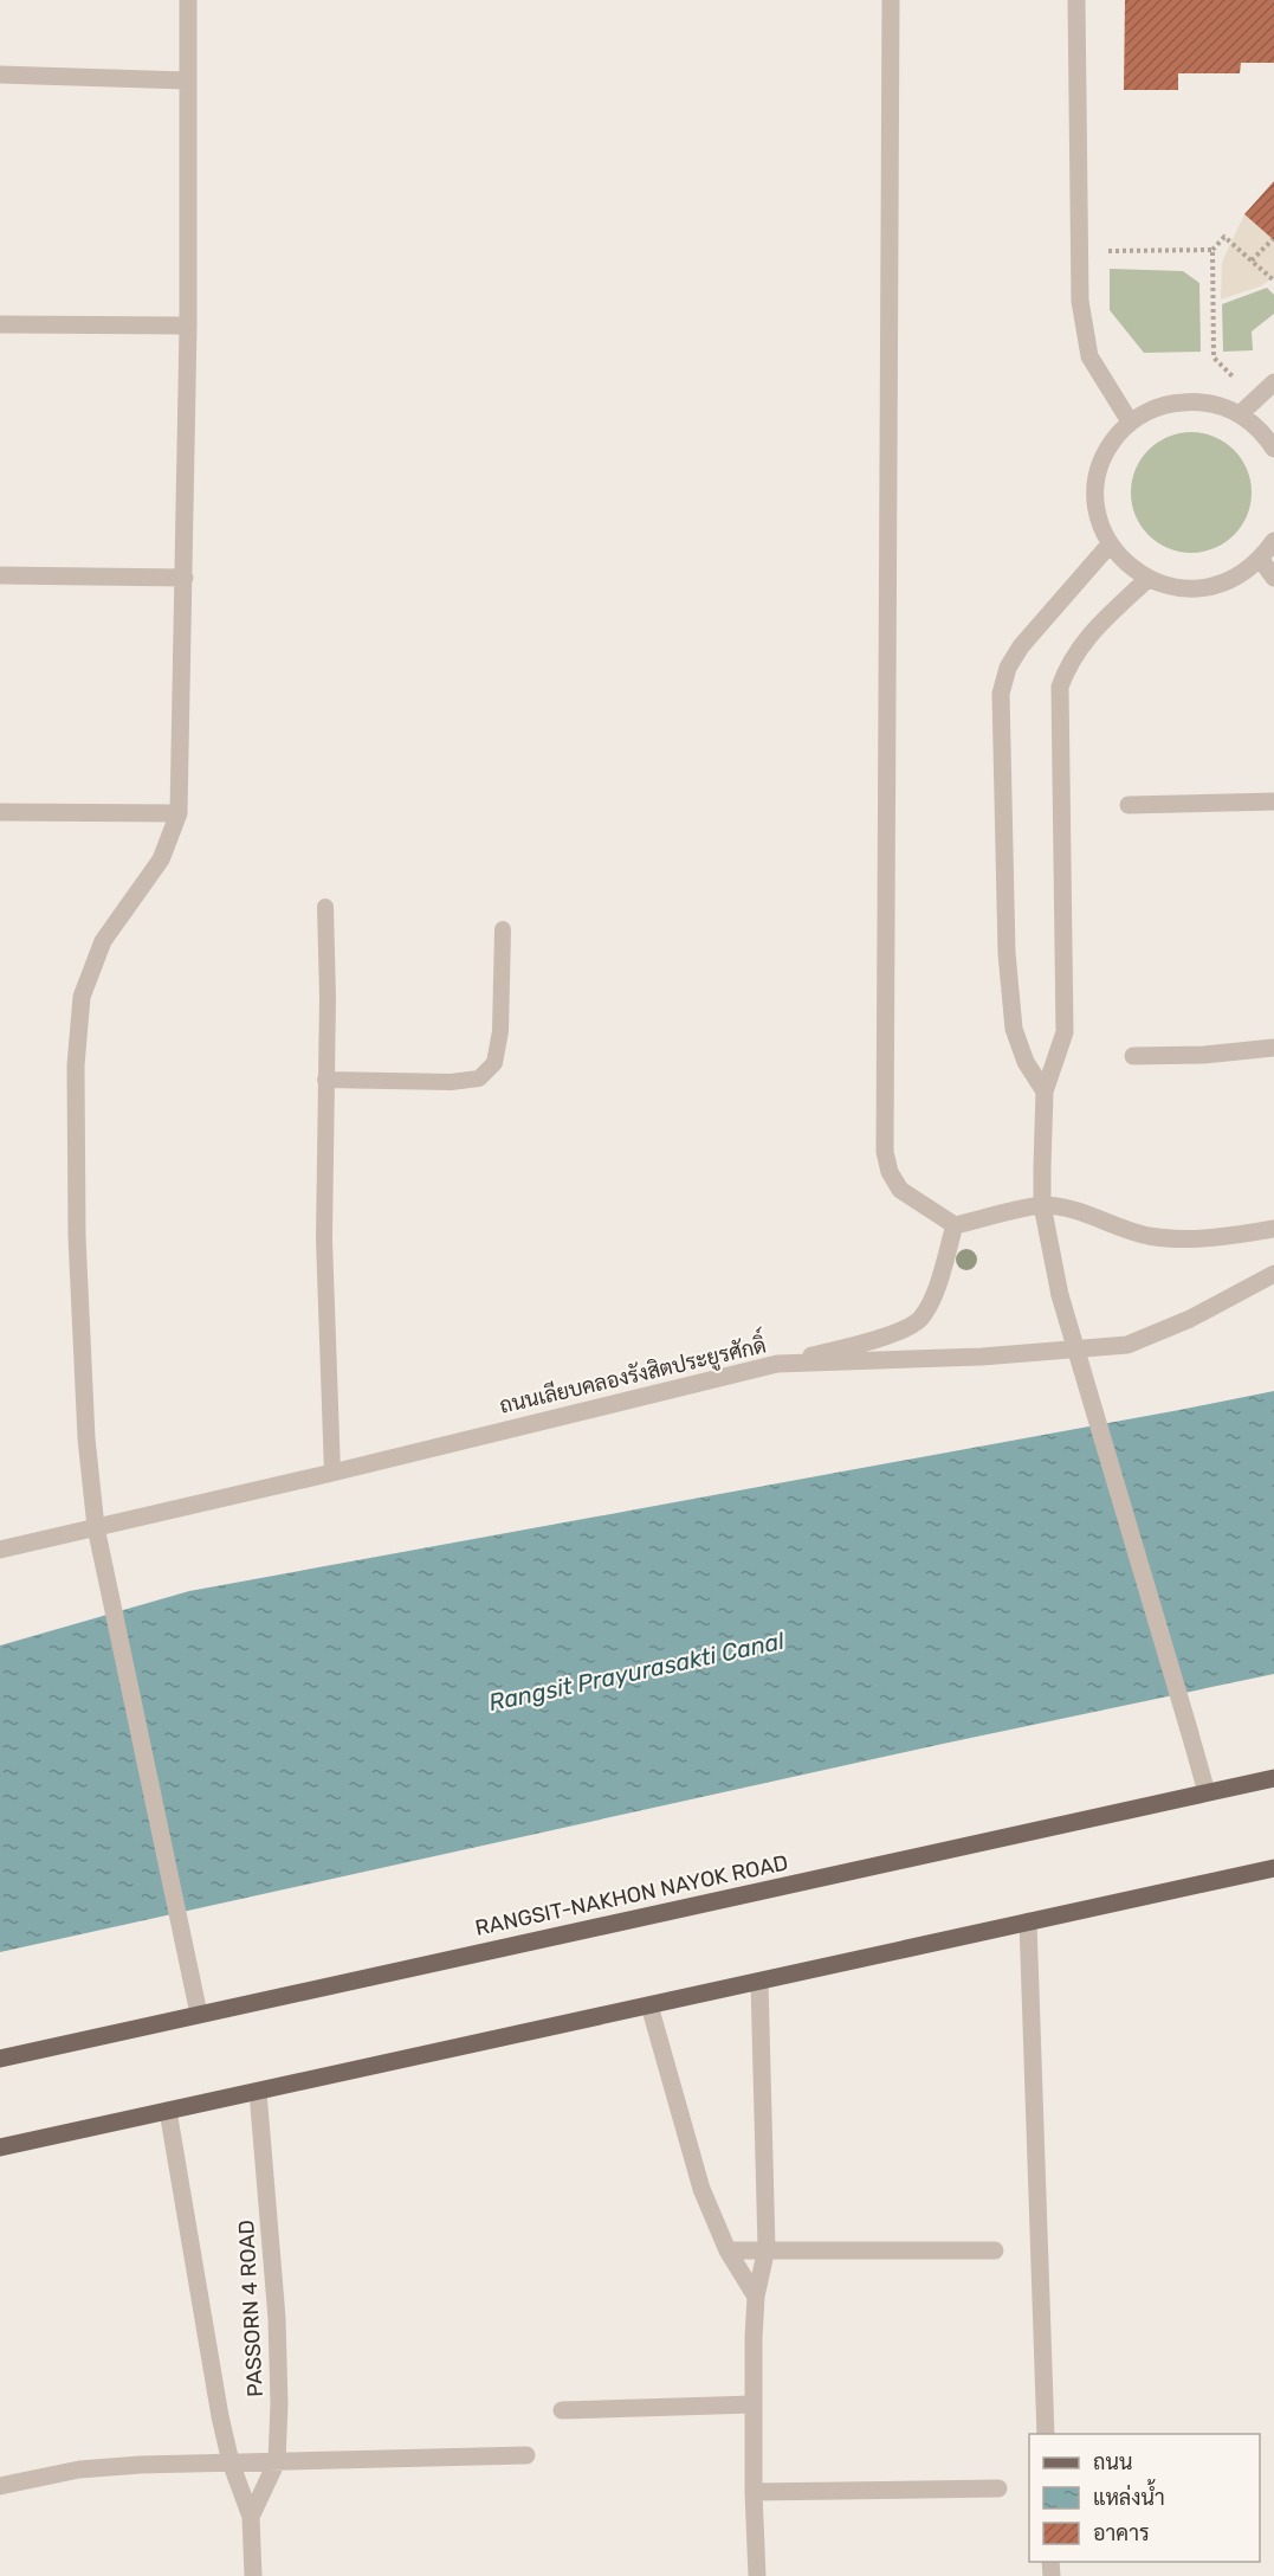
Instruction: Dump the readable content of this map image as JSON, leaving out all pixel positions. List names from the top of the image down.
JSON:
{
  "streets": {
    "main road": ["RANGSIT-NAKHON NAYOK ROAD"],
    "street": ["ถนนเลียบคลองรังสิตประยูรศักดิ์", "PASSORN 4 ROAD"]
  },
  "water": ["Rangsit Prayurasakti Canal"],
  "legend": ["ถนน", "แหล่งน้ำ", "อาคาร"]
}
